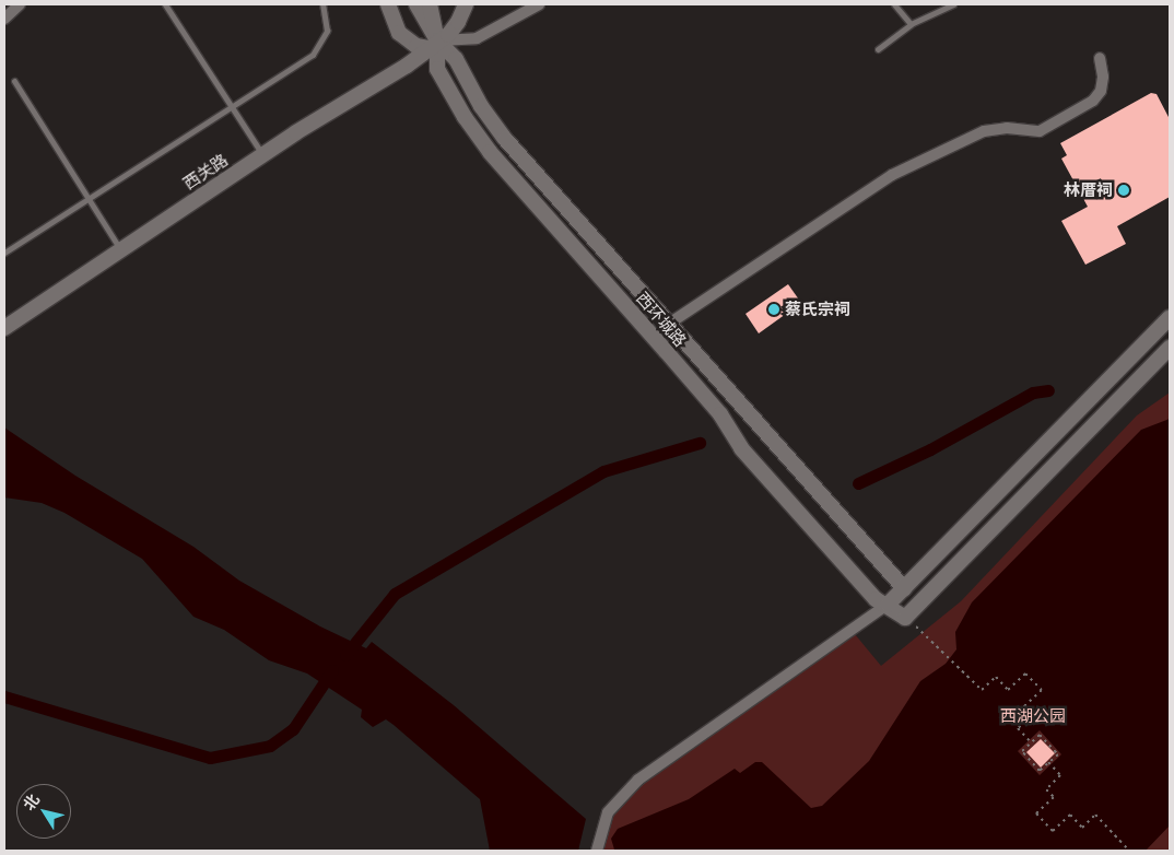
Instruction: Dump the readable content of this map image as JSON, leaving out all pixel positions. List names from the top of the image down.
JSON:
{
  "streets": {
    "main road": ["西关路", "西环城路"]
  },
  "crossings": [
    ["西关路", "西环城路"]
  ],
  "parks": ["西湖公园"],
  "places": ["林厝祠", "蔡氏宗祠"],
  "north": "top left"
}
